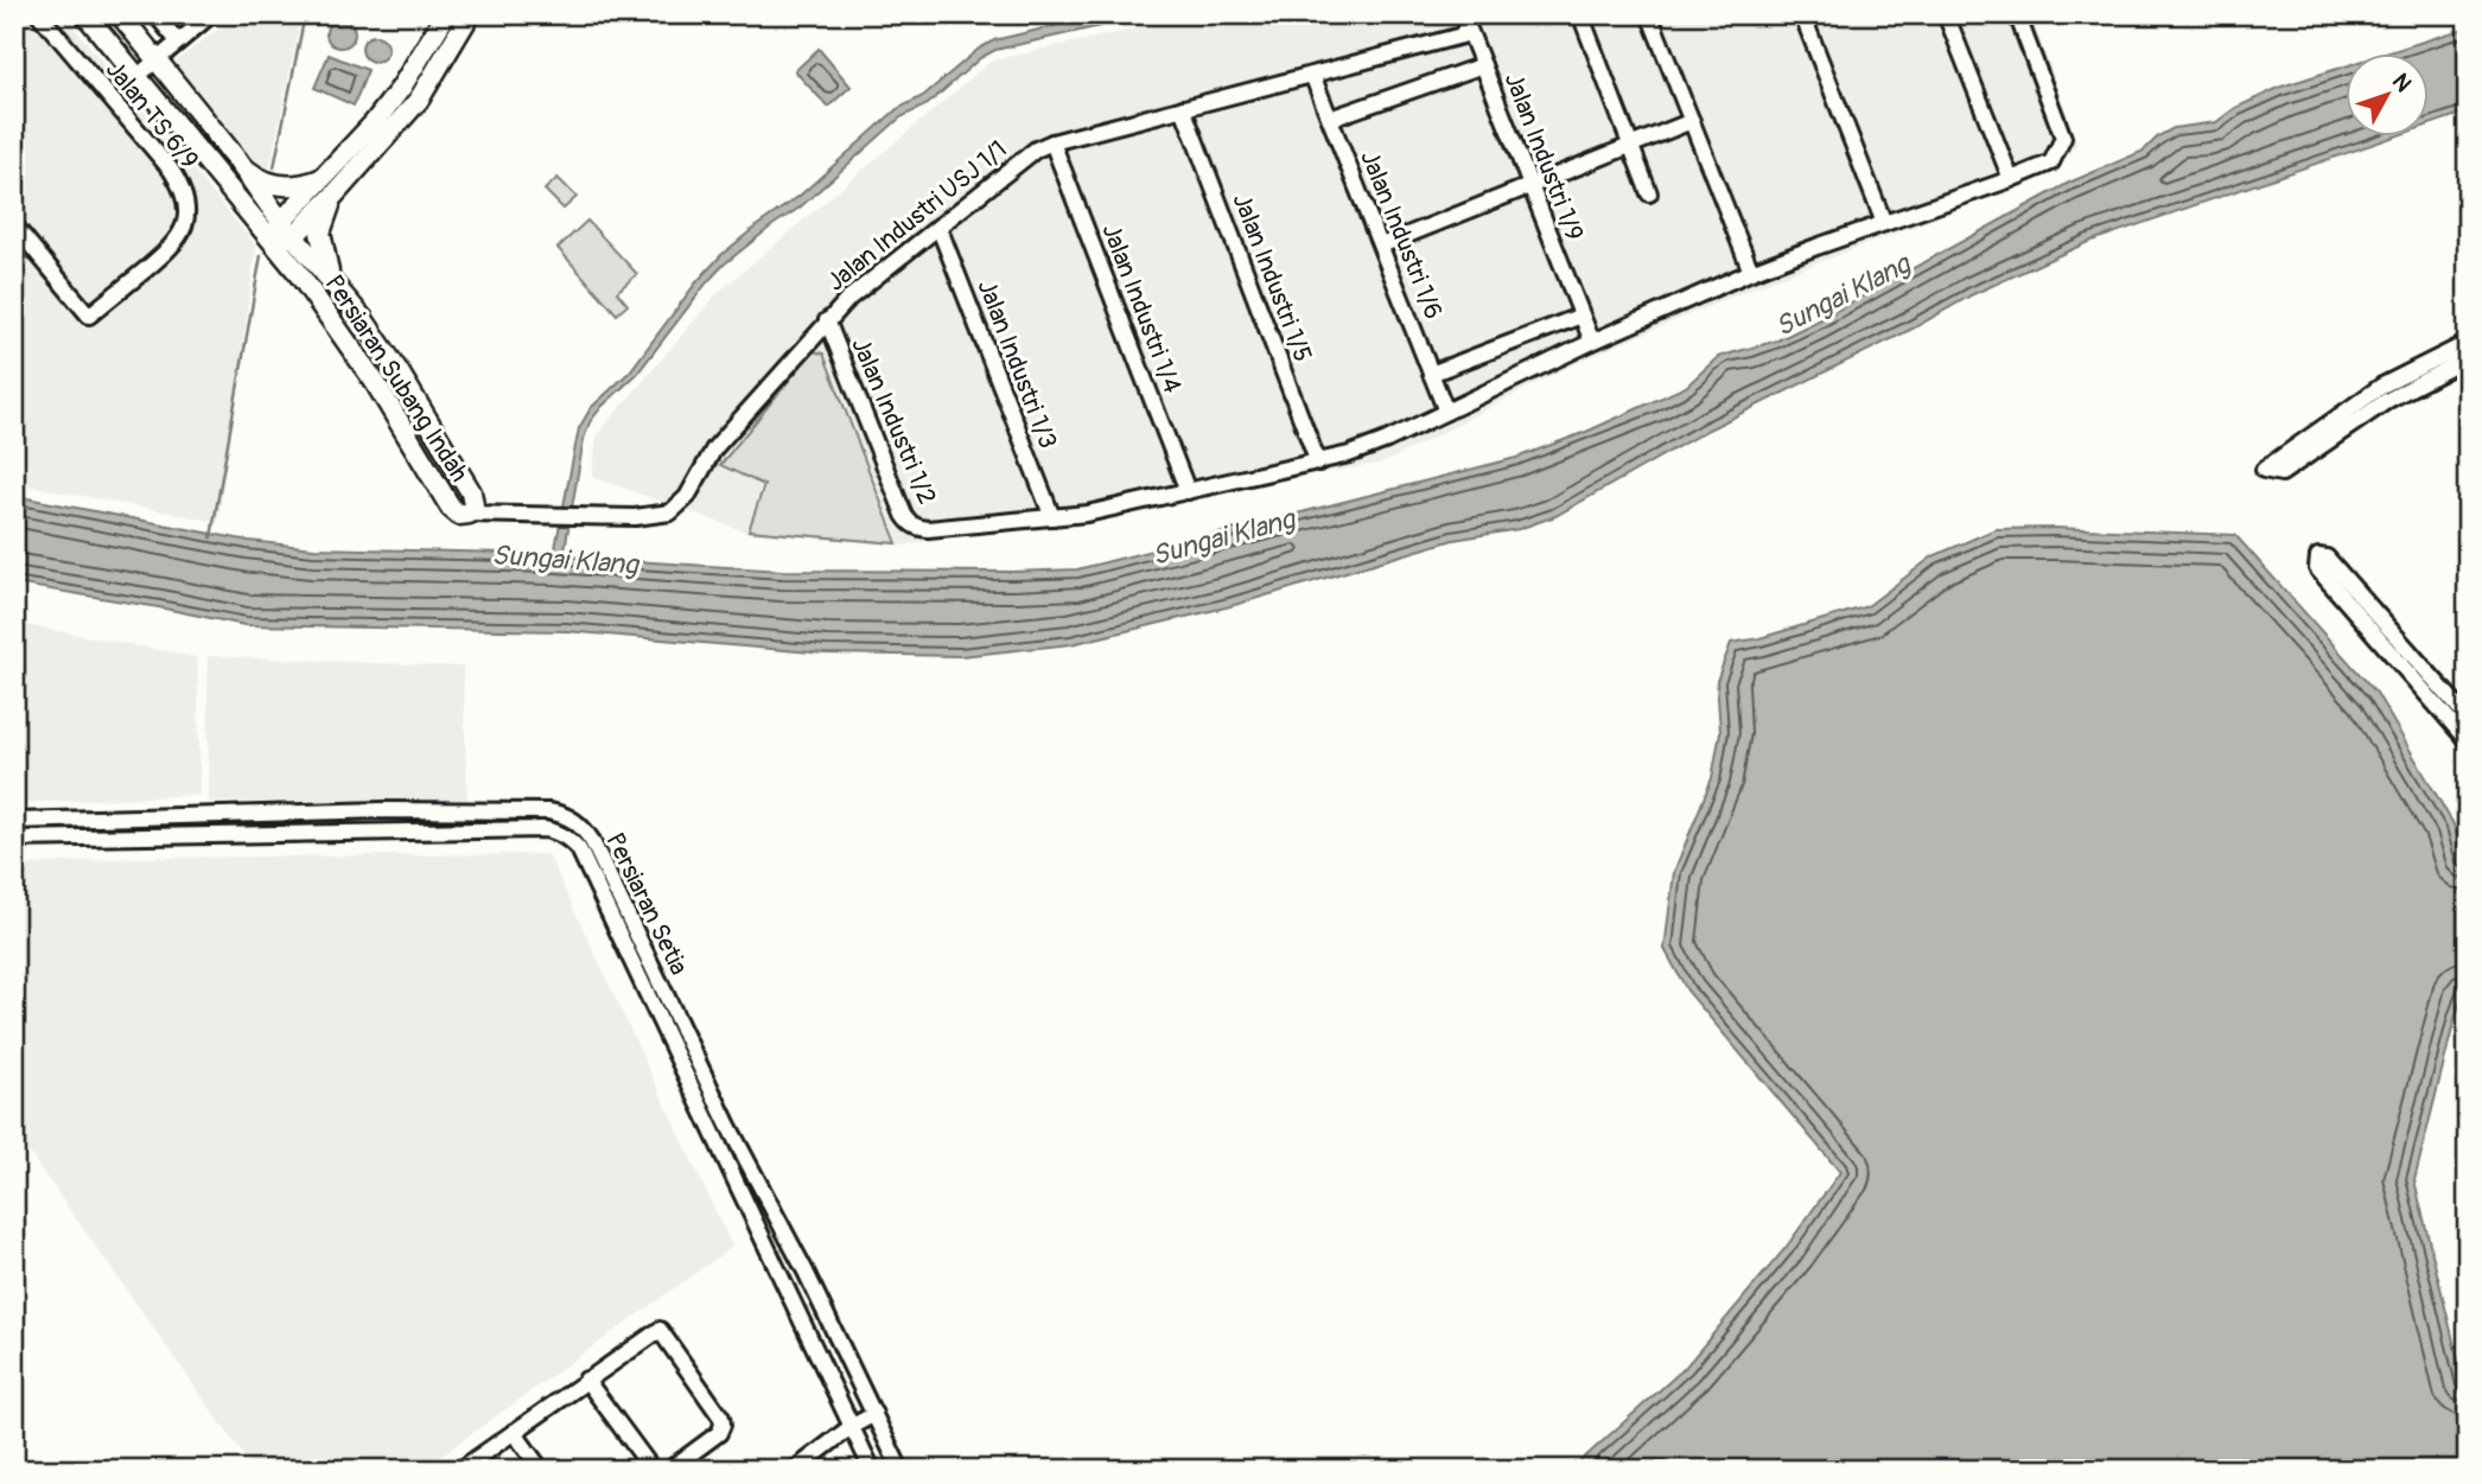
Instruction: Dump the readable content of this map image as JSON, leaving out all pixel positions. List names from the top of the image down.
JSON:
{
  "streets": {
    "main road": ["Persiaran Subang Indah"],
    "street": [
      "Jalan TS 6/9",
      "Jalan Industri 1/9",
      "Jalan Industri USJ 1/1",
      "Jalan Industri 1/6",
      "Jalan Industri 1/5",
      "Jalan Industri 1/4",
      "Jalan Industri 1/3",
      "Jalan Industri 1/2",
      "Persiaran Setia"
    ]
  },
  "crossings": [
    ["Jalan Industri 1/9", "Jalan Industri USJ 1/1"],
    ["Jalan Industri USJ 1/1", "Jalan Industri 1/6"],
    ["Jalan Industri USJ 1/1", "Jalan Industri 1/5"],
    ["Jalan Industri USJ 1/1", "Jalan Industri 1/4"],
    ["Jalan Industri USJ 1/1", "Jalan Industri 1/3"],
    ["Jalan Industri USJ 1/1", "Persiaran Subang Indah"],
    ["Jalan Industri USJ 1/1", "Jalan Industri 1/2"],
    ["Jalan Industri 1/3", "Jalan Industri 1/2"]
  ],
  "water": ["Sungai Klang"],
  "north": "top right"
}
